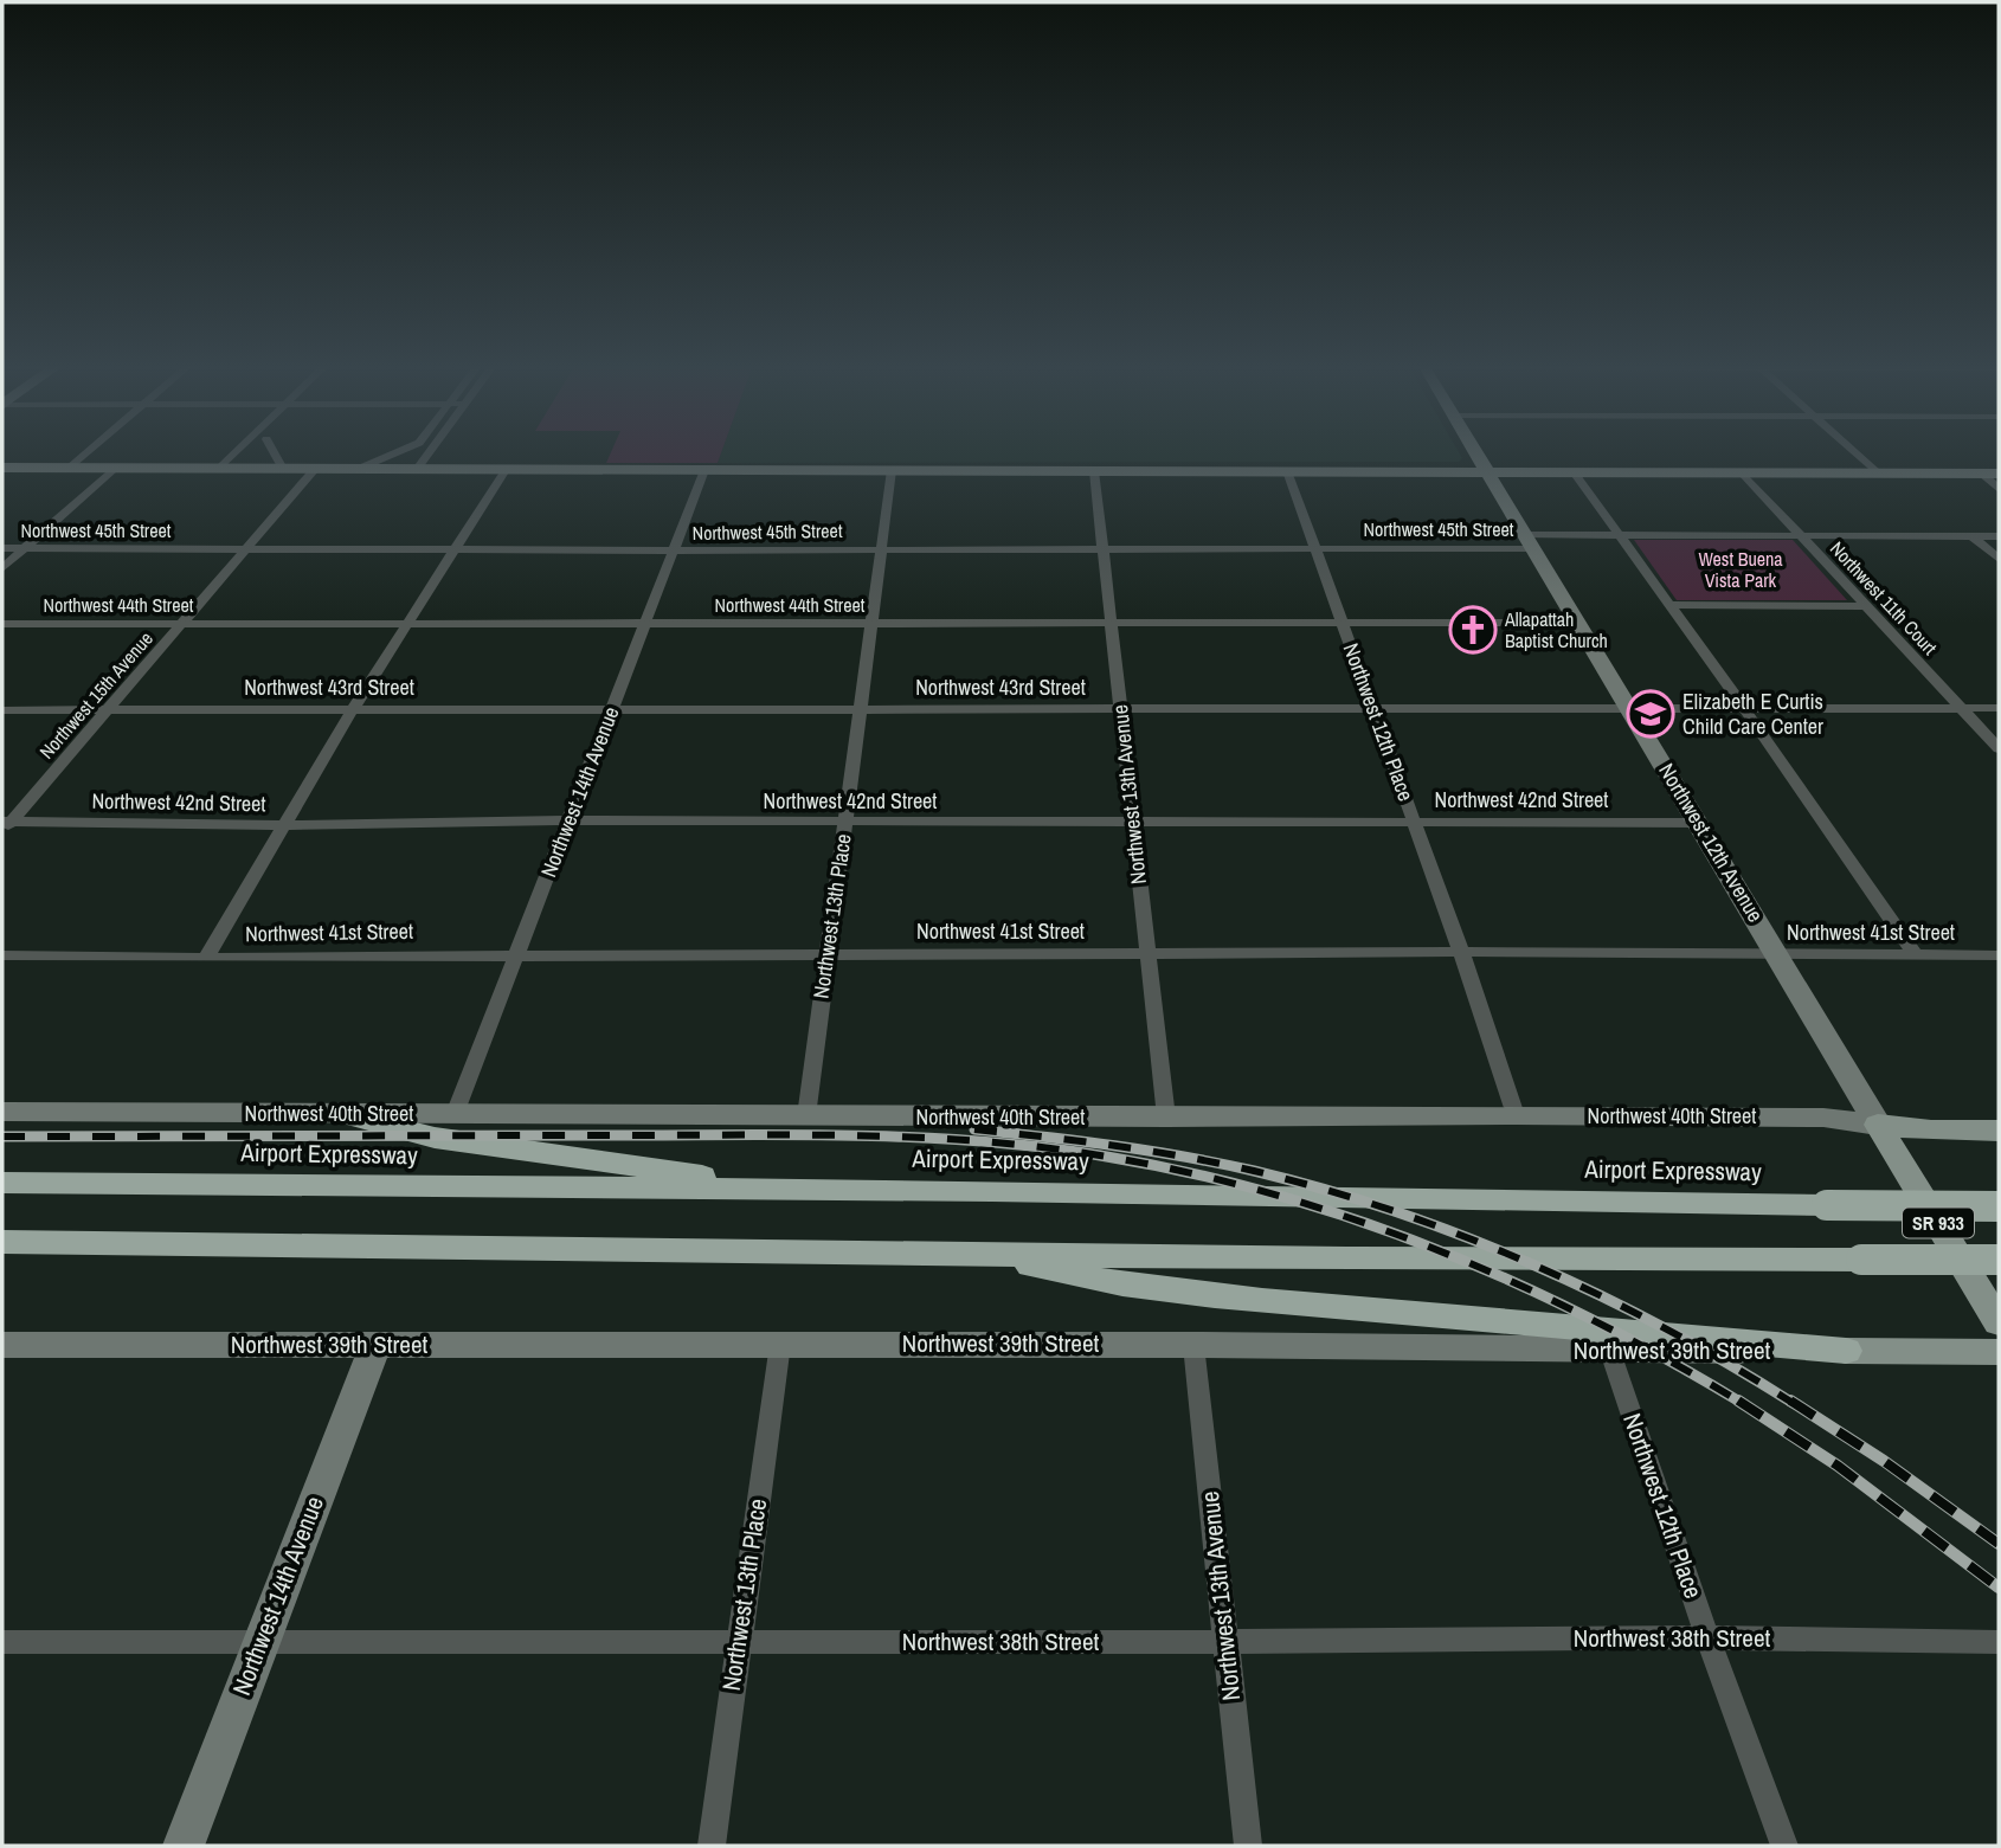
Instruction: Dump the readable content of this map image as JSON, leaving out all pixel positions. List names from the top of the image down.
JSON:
{
  "streets": {
    "highway": ["Airport Expressway"],
    "main road": [
      "Northwest 14th Avenue",
      "Northwest 12th Avenue",
      "Northwest 40th Street",
      "SR 933",
      "Northwest 39th Street"
    ],
    "street": [
      "Northwest 45th Street",
      "Northwest 11th Court",
      "Northwest 44th Street",
      "Northwest 43rd Street",
      "Northwest 15th Avenue",
      "Northwest 12th Place",
      "Northwest 13th Avenue",
      "Northwest 42nd Street",
      "Northwest 13th Place",
      "Northwest 41st Street",
      "Northwest 38th Street"
    ]
  },
  "crossings": [
    ["Northwest 45th Street", "Northwest 11th Court"],
    ["Northwest 45th Street", "Northwest 15th Avenue"],
    ["Northwest 45th Street", "Northwest 12th Place"],
    ["Northwest 45th Street", "Northwest 14th Avenue"],
    ["Northwest 45th Street", "Northwest 13th Avenue"],
    ["Northwest 45th Street", "Northwest 12th Avenue"],
    ["Northwest 45th Street", "Northwest 13th Place"],
    ["Northwest 11th Court", "Northwest 43rd Street"],
    ["Northwest 44th Street", "Northwest 15th Avenue"],
    ["Northwest 44th Street", "Northwest 12th Place"],
    ["Northwest 44th Street", "Northwest 14th Avenue"],
    ["Northwest 44th Street", "Northwest 13th Avenue"],
    ["Northwest 44th Street", "Northwest 12th Avenue"],
    ["Northwest 44th Street", "Northwest 13th Place"],
    ["Northwest 43rd Street", "Northwest 15th Avenue"],
    ["Northwest 43rd Street", "Northwest 12th Place"],
    ["Northwest 43rd Street", "Northwest 14th Avenue"],
    ["Northwest 43rd Street", "Northwest 13th Avenue"],
    ["Northwest 43rd Street", "Northwest 12th Avenue"],
    ["Northwest 43rd Street", "Northwest 13th Place"],
    ["Northwest 15th Avenue", "Northwest 42nd Street"],
    ["Northwest 12th Place", "Northwest 42nd Street"],
    ["Northwest 12th Place", "Northwest 41st Street"],
    ["Northwest 12th Place", "Northwest 40th Street"],
    ["Northwest 12th Place", "Northwest 39th Street"],
    ["Northwest 12th Place", "Northwest 38th Street"],
    ["Northwest 14th Avenue", "Northwest 42nd Street"],
    ["Northwest 14th Avenue", "Northwest 41st Street"],
    ["Northwest 14th Avenue", "Northwest 40th Street"],
    ["Northwest 14th Avenue", "Northwest 39th Street"],
    ["Northwest 14th Avenue", "Northwest 38th Street"],
    ["Northwest 13th Avenue", "Northwest 42nd Street"],
    ["Northwest 13th Avenue", "Northwest 41st Street"],
    ["Northwest 13th Avenue", "Northwest 40th Street"],
    ["Northwest 13th Avenue", "Northwest 39th Street"],
    ["Northwest 13th Avenue", "Northwest 38th Street"],
    ["Northwest 42nd Street", "Northwest 12th Avenue"],
    ["Northwest 42nd Street", "Northwest 13th Place"],
    ["Northwest 12th Avenue", "Northwest 41st Street"],
    ["Northwest 12th Avenue", "Northwest 40th Street"],
    ["Northwest 13th Place", "Northwest 41st Street"],
    ["Northwest 13th Place", "Northwest 40th Street"],
    ["Northwest 13th Place", "Northwest 39th Street"],
    ["Northwest 13th Place", "Northwest 38th Street"]
  ],
  "parks": ["West Buena Vista Park"],
  "places": {
    "church": ["Allapattah Baptist Church"],
    "school or university": ["Elizabeth E Curtis Child Care Center"]
  }
}
